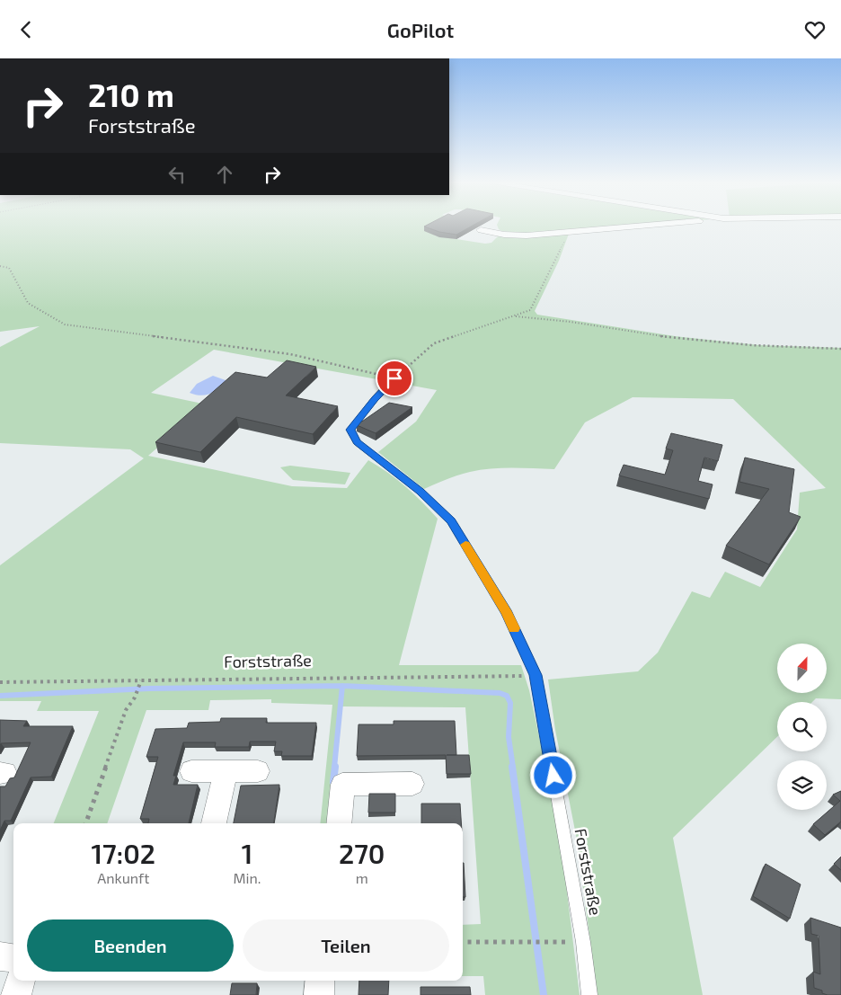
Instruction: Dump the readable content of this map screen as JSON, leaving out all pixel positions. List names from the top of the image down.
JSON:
{
  "streets": {
    "lane": ["Forststraße"]
  },
  "north": "top",
  "page": {
    "header": "GoPilot",
    "turn": ["210 m", "Forststraße"],
    "eta": [
      "17:02",
      "Ankunft",
      "1",
      "Min.",
      "270",
      "m"
    ],
    "buttons": ["Beenden", "Teilen"]
  }
}
